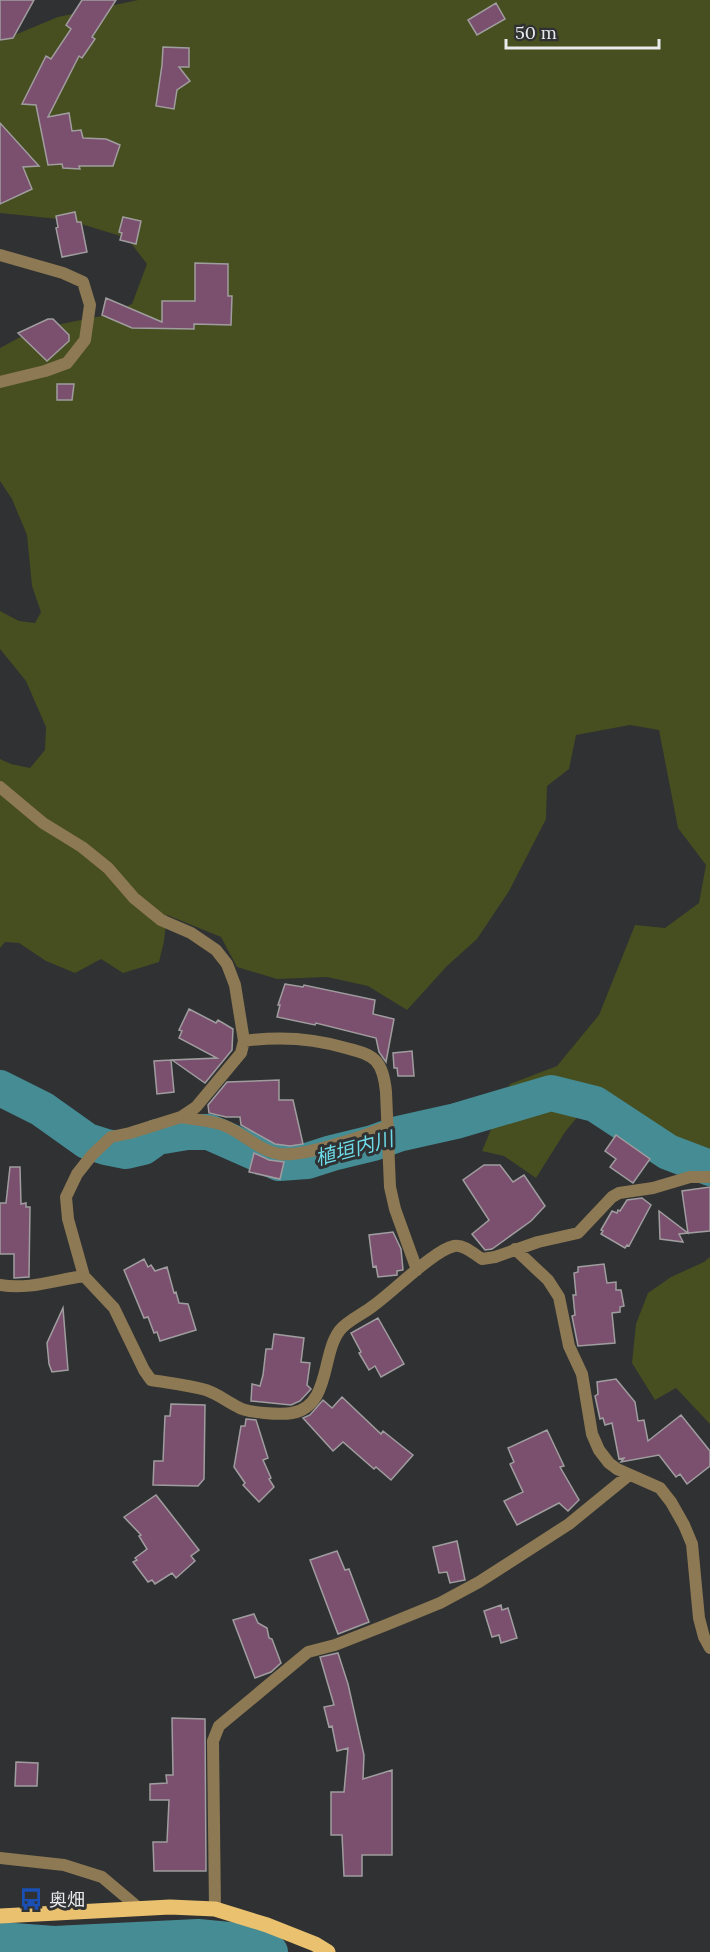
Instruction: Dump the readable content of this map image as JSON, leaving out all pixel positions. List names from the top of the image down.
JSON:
{
  "water": ["植垣内川"],
  "places": {
    "bus stop": ["奥畑"]
  },
  "scale_bar": "50 m"
}
